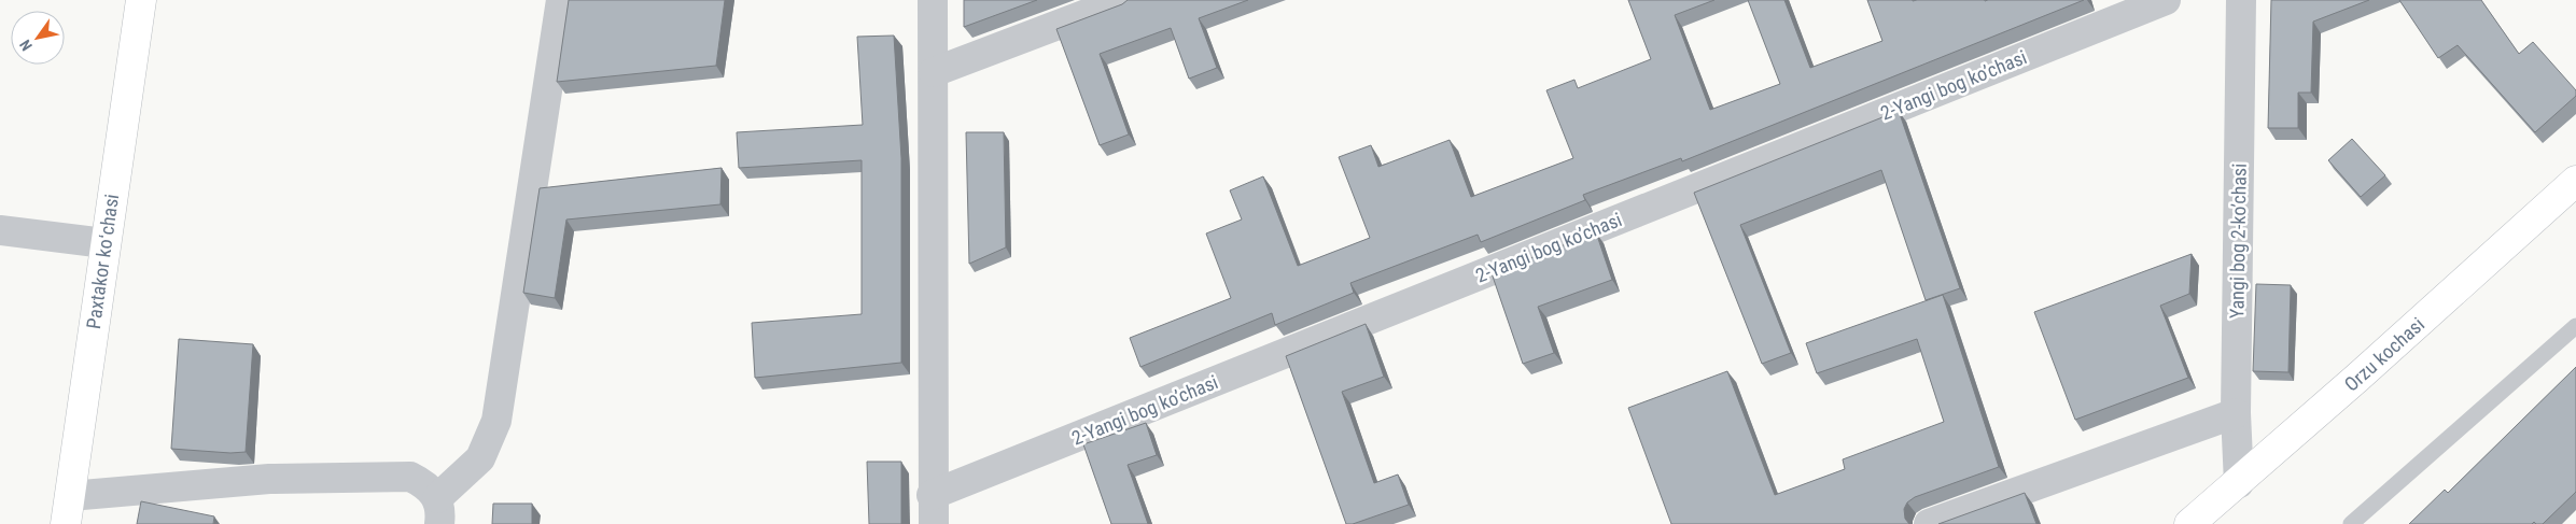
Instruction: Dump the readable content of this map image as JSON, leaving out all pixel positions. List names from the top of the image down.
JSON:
{
  "streets": {
    "main road": ["Paxtakor koʻchasi", "Orzu kochasi"],
    "street": ["2-Yangi bog koʼchasi", "Yangi bog 2-koʼchasi"]
  },
  "crossings": [
    ["Yangi bog 2-koʼchasi", "Orzu kochasi"]
  ],
  "north": "bottom left"
}
